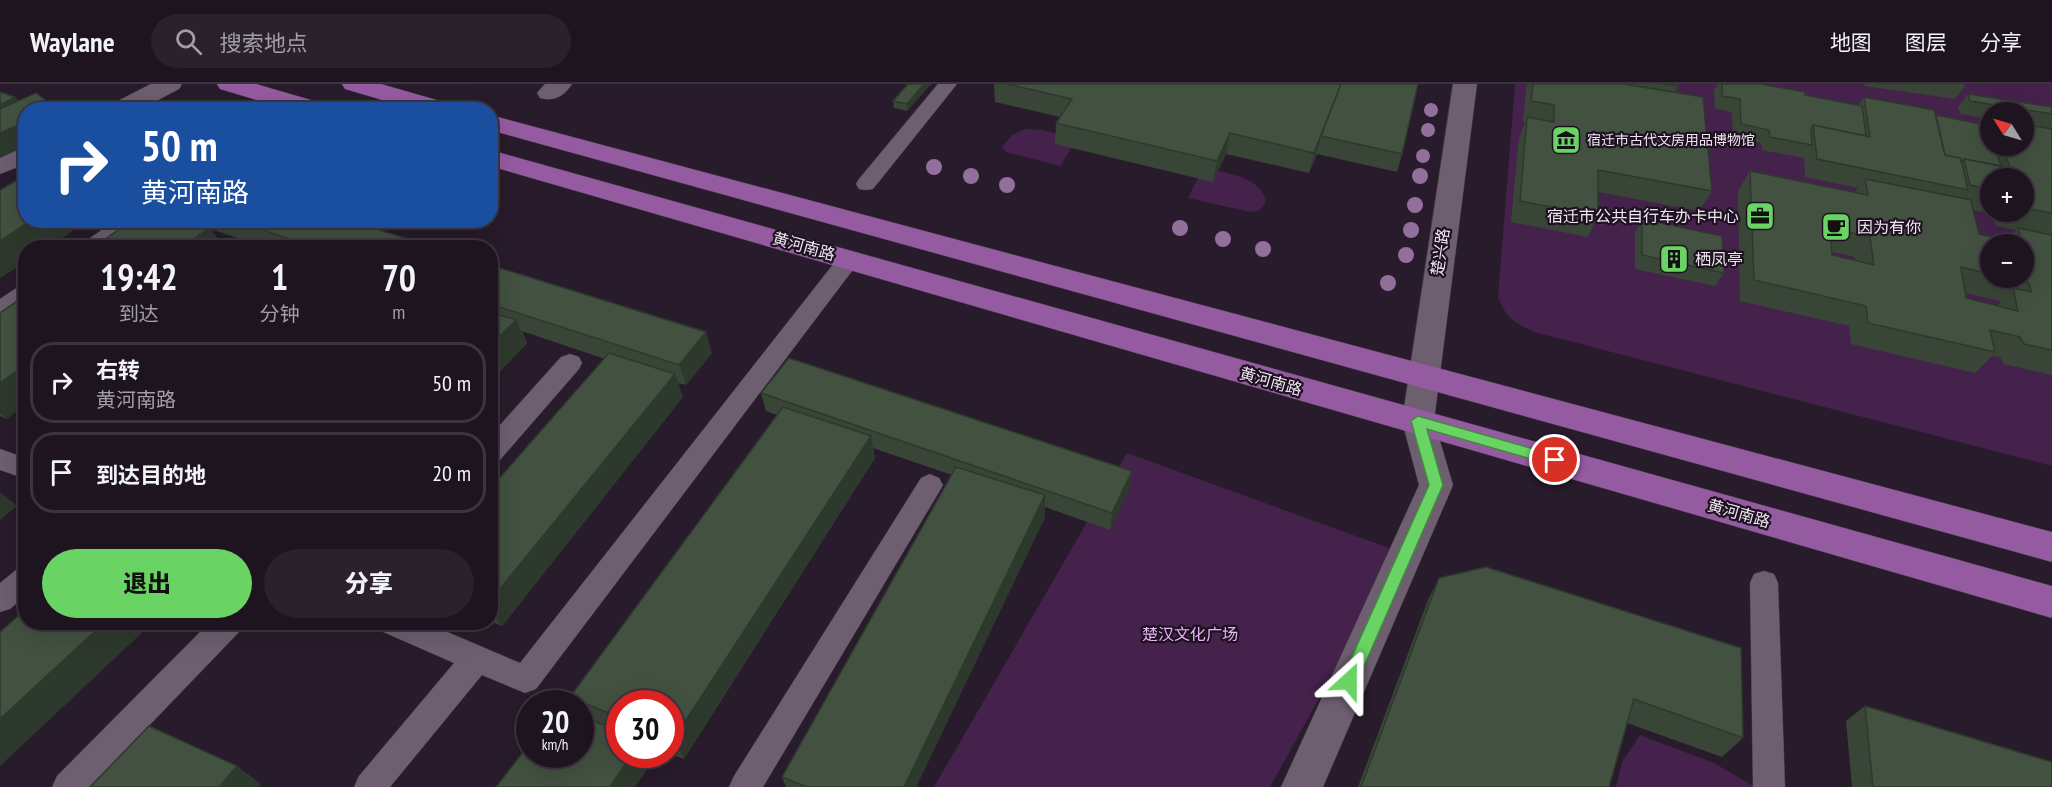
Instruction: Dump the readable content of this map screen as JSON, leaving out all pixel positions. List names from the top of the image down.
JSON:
{
  "streets": {
    "main road": ["黄河南路"],
    "street": ["楚兴路"]
  },
  "crossings": [
    ["黄河南路", "楚兴路"]
  ],
  "parks": ["楚汉文化广场"],
  "places": {
    "museum": ["宿迁市古代文房用品博物馆"],
    "office": ["宿迁市公共自行车办卡中心"],
    "cafe": ["因为有你"],
    "building": ["栖凤亭"]
  },
  "north": "top left",
  "page": {
    "header": "Waylane",
    "search": "搜索地点",
    "nav": ["地图", "图层", "分享"],
    "map_buttons": ["+", "−"],
    "turn": ["50 m", "黄河南路"],
    "eta": [
      "19:42",
      "到达",
      "1",
      "分钟",
      "70",
      "m"
    ],
    "list": [
      {
        "name": "右转",
        "note": "黄河南路",
        "value": "50 m"
      },
      {
        "name": "到达目的地",
        "value": "20 m"
      }
    ],
    "buttons": ["退出", "分享"],
    "speed": "20 km/h",
    "limit": "30"
  }
}
